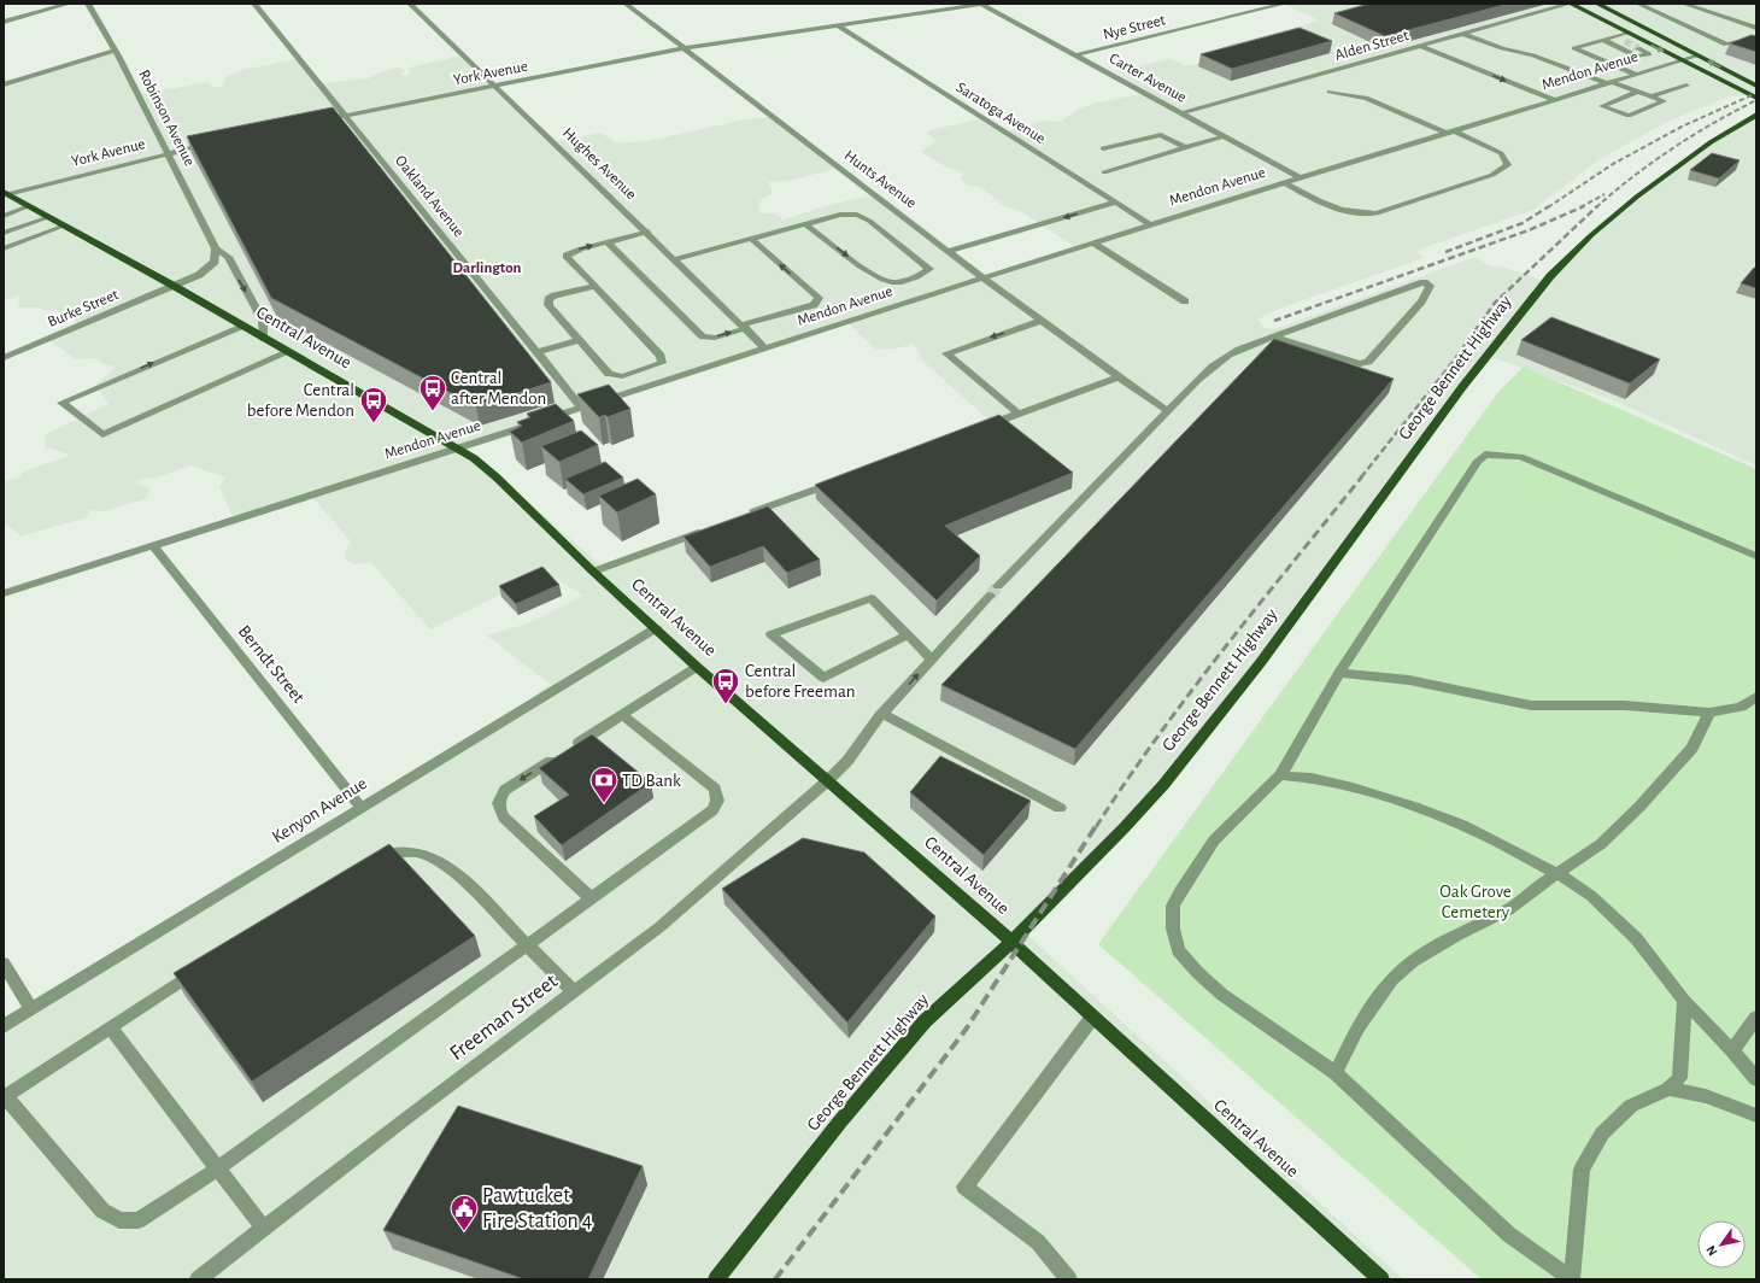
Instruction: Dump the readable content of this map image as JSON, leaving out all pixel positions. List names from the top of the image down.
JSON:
{
  "streets": {
    "main road": ["Central Avenue", "George Bennett Highway"],
    "street": [
      "Nye Street",
      "Alden Street",
      "Mendon Avenue",
      "York Avenue",
      "Carter Avenue",
      "Saratoga Avenue",
      "Robinson Avenue",
      "Hughes Avenue",
      "Hunts Avenue",
      "Oakland Avenue",
      "Burke Street",
      "Berndt Street",
      "Kenyon Avenue",
      "Freeman Street"
    ]
  },
  "crossings": [
    ["Nye Street", "Carter Avenue"],
    ["Alden Street", "Carter Avenue"],
    ["Mendon Avenue", "Carter Avenue"],
    ["Mendon Avenue", "Saratoga Avenue"],
    ["Mendon Avenue", "Hughes Avenue"],
    ["Mendon Avenue", "Hunts Avenue"],
    ["Mendon Avenue", "Oakland Avenue"],
    ["Mendon Avenue", "Central Avenue"],
    ["Mendon Avenue", "Berndt Street"],
    ["York Avenue", "Carter Avenue"],
    ["York Avenue", "Saratoga Avenue"],
    ["York Avenue", "Robinson Avenue"],
    ["York Avenue", "Hughes Avenue"],
    ["York Avenue", "Hunts Avenue"],
    ["York Avenue", "Oakland Avenue"],
    ["York Avenue", "Central Avenue"],
    ["Robinson Avenue", "Central Avenue"],
    ["Hunts Avenue", "Freeman Street"],
    ["Burke Street", "Central Avenue"],
    ["Central Avenue", "George Bennett Highway"],
    ["Central Avenue", "Kenyon Avenue"],
    ["Central Avenue", "Freeman Street"],
    ["Berndt Street", "Kenyon Avenue"]
  ],
  "districts": ["Darlington"],
  "parks": ["Oak Grove Cemetery"],
  "places": {
    "bus stop": ["Central after Mendon", "Central before Mendon", "Central before Freeman"],
    "bank": ["TD Bank"],
    "public building": ["Pawtucket Fire Station 4"]
  },
  "north": "bottom left"
}
